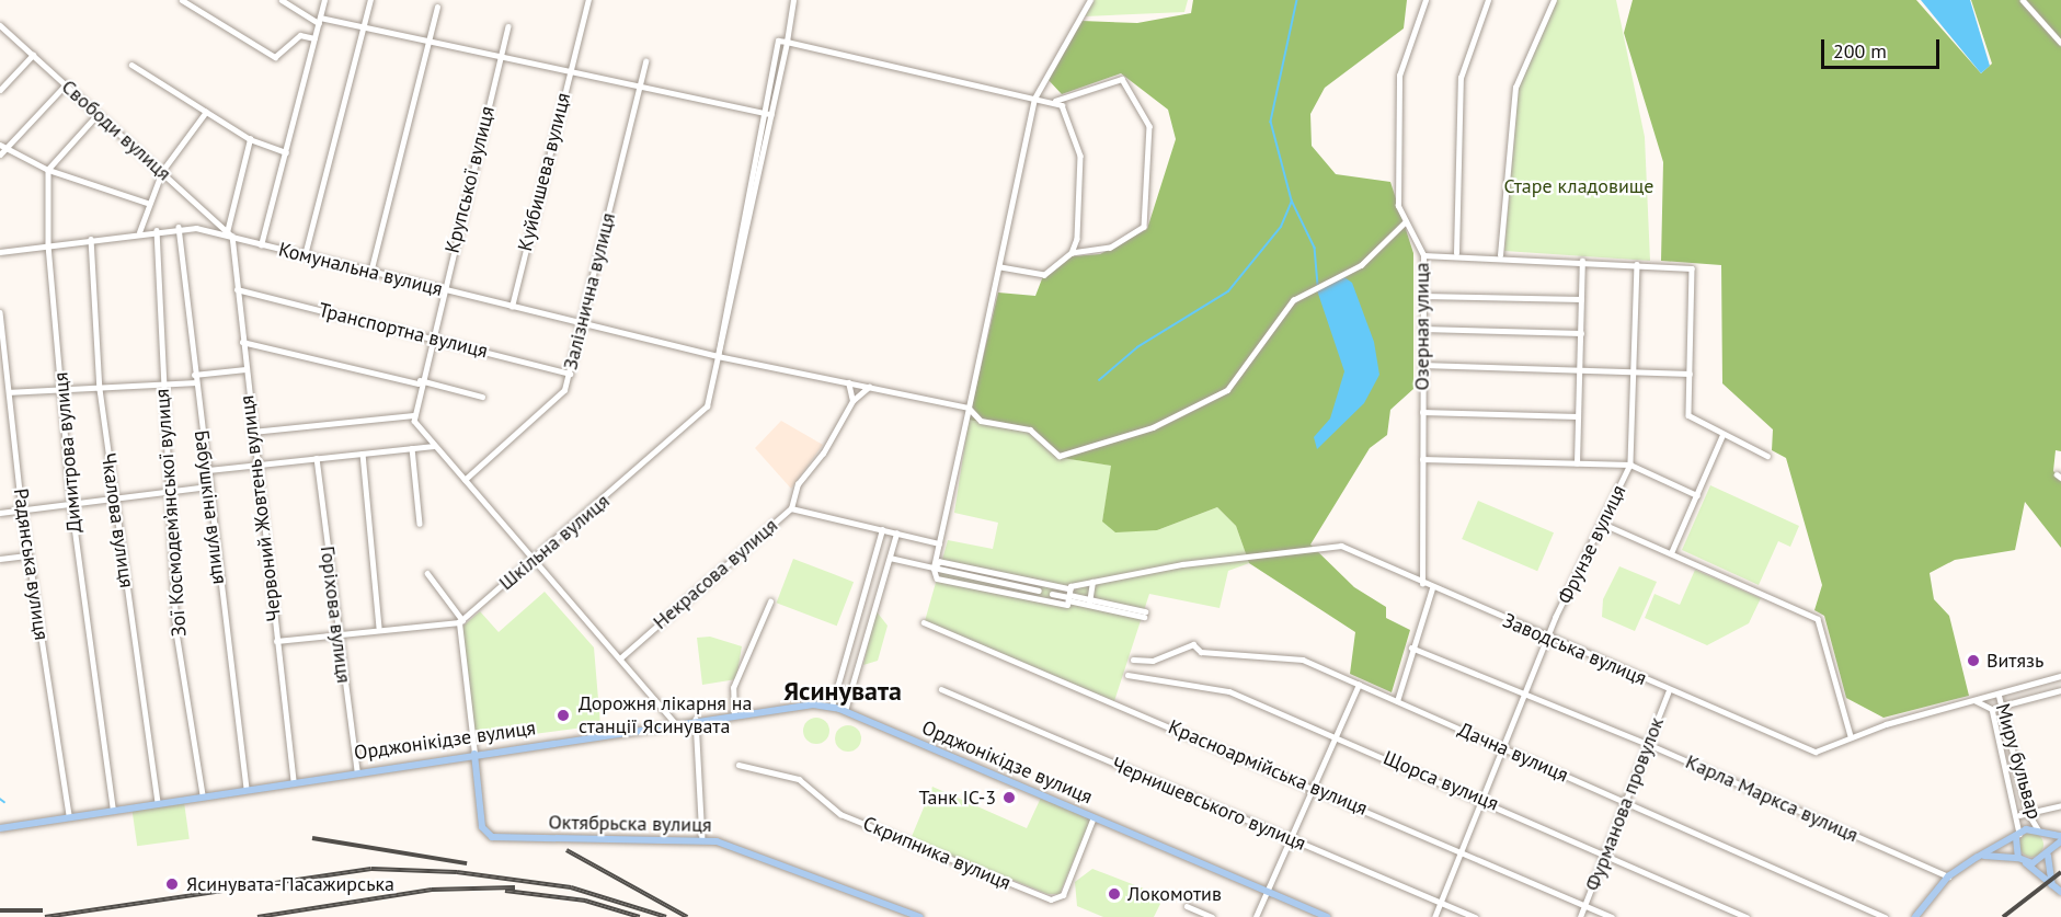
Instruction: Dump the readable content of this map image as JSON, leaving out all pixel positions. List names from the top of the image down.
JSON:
{
  "streets": {
    "main road": ["Орджонікідзе вулиця", "Октябрьска вулиця"],
    "street": [
      "Свободи вулиця",
      "Куйбишева вулиця",
      "Крупської вулиця",
      "Комунальна вулиця",
      "Залізнична вулиця",
      "Озерная улица",
      "Транспортна вулиця",
      "Димитрова вулиця",
      "Бабушкіна вулиця",
      "Червоний Жовтень вулиця",
      "Зої Космодем’янської вулиця",
      "Чкалова вулиця",
      "Шкільна вулиця",
      "Фрунзе вулиця",
      "Радянська вулиця",
      "Некрасова вулиця",
      "Горіхова вулиця",
      "Заводська вулиця",
      "Дачна вулиця",
      "Миру бульвар",
      "Красноармійська вулиця",
      "Щорса вулиця",
      "Карла Маркса вулиця",
      "Чернишевського вулиця",
      "Фурманова провулок",
      "Скрипника вулиця"
    ]
  },
  "crossings": [
    ["Свободи вулиця", "Комунальна вулиця"],
    ["Свободи вулиця", "Червоний Жовтень вулиця"],
    ["Куйбишева вулиця", "Комунальна вулиця"],
    ["Крупської вулиця", "Комунальна вулиця"],
    ["Крупської вулиця", "Транспортна вулиця"],
    ["Комунальна вулиця", "Залізнична вулиця"],
    ["Комунальна вулиця", "Озерная улица"],
    ["Комунальна вулиця", "Димитрова вулиця"],
    ["Комунальна вулиця", "Бабушкіна вулиця"],
    ["Комунальна вулиця", "Червоний Жовтень вулиця"],
    ["Комунальна вулиця", "Зої Космодем’янської вулиця"],
    ["Комунальна вулиця", "Чкалова вулиця"],
    ["Комунальна вулиця", "Шкільна вулиця"],
    ["Комунальна вулиця", "Некрасова вулиця"],
    ["Залізнична вулиця", "Транспортна вулиця"],
    ["Озерная улица", "Заводська вулиця"],
    ["Транспортна вулиця", "Червоний Жовтень вулиця"],
    ["Димитрова вулиця", "Орджонікідзе вулиця"],
    ["Бабушкіна вулиця", "Орджонікідзе вулиця"],
    ["Червоний Жовтень вулиця", "Орджонікідзе вулиця"],
    ["Зої Космодем’янської вулиця", "Орджонікідзе вулиця"],
    ["Чкалова вулиця", "Орджонікідзе вулиця"],
    ["Фрунзе вулиця", "Заводська вулиця"],
    ["Фрунзе вулиця", "Дачна вулиця"],
    ["Фрунзе вулиця", "Красноармійська вулиця"],
    ["Фрунзе вулиця", "Щорса вулиця"],
    ["Фрунзе вулиця", "Карла Маркса вулиця"],
    ["Фрунзе вулиця", "Чернишевського вулиця"],
    ["Радянська вулиця", "Орджонікідзе вулиця"],
    ["Горіхова вулиця", "Орджонікідзе вулиця"],
    ["Заводська вулиця", "Фурманова провулок"],
    ["Орджонікідзе вулиця", "Октябрьска вулиця"],
    ["Орджонікідзе вулиця", "Скрипника вулиця"],
    ["Дачна вулиця", "Фурманова провулок"],
    ["Красноармійська вулиця", "Фурманова провулок"],
    ["Щорса вулиця", "Фурманова провулок"],
    ["Карла Маркса вулиця", "Фурманова провулок"]
  ],
  "districts": ["Ясинувата"],
  "parks": ["Старе кладовище"],
  "places": [
    "Витязь",
    "Дорожня лікарня на станції Ясинувата",
    "Танк ІС-3",
    "Ясинувата-Пасажирська",
    "Локомотив"
  ],
  "scale_bar": "200 m"
}
